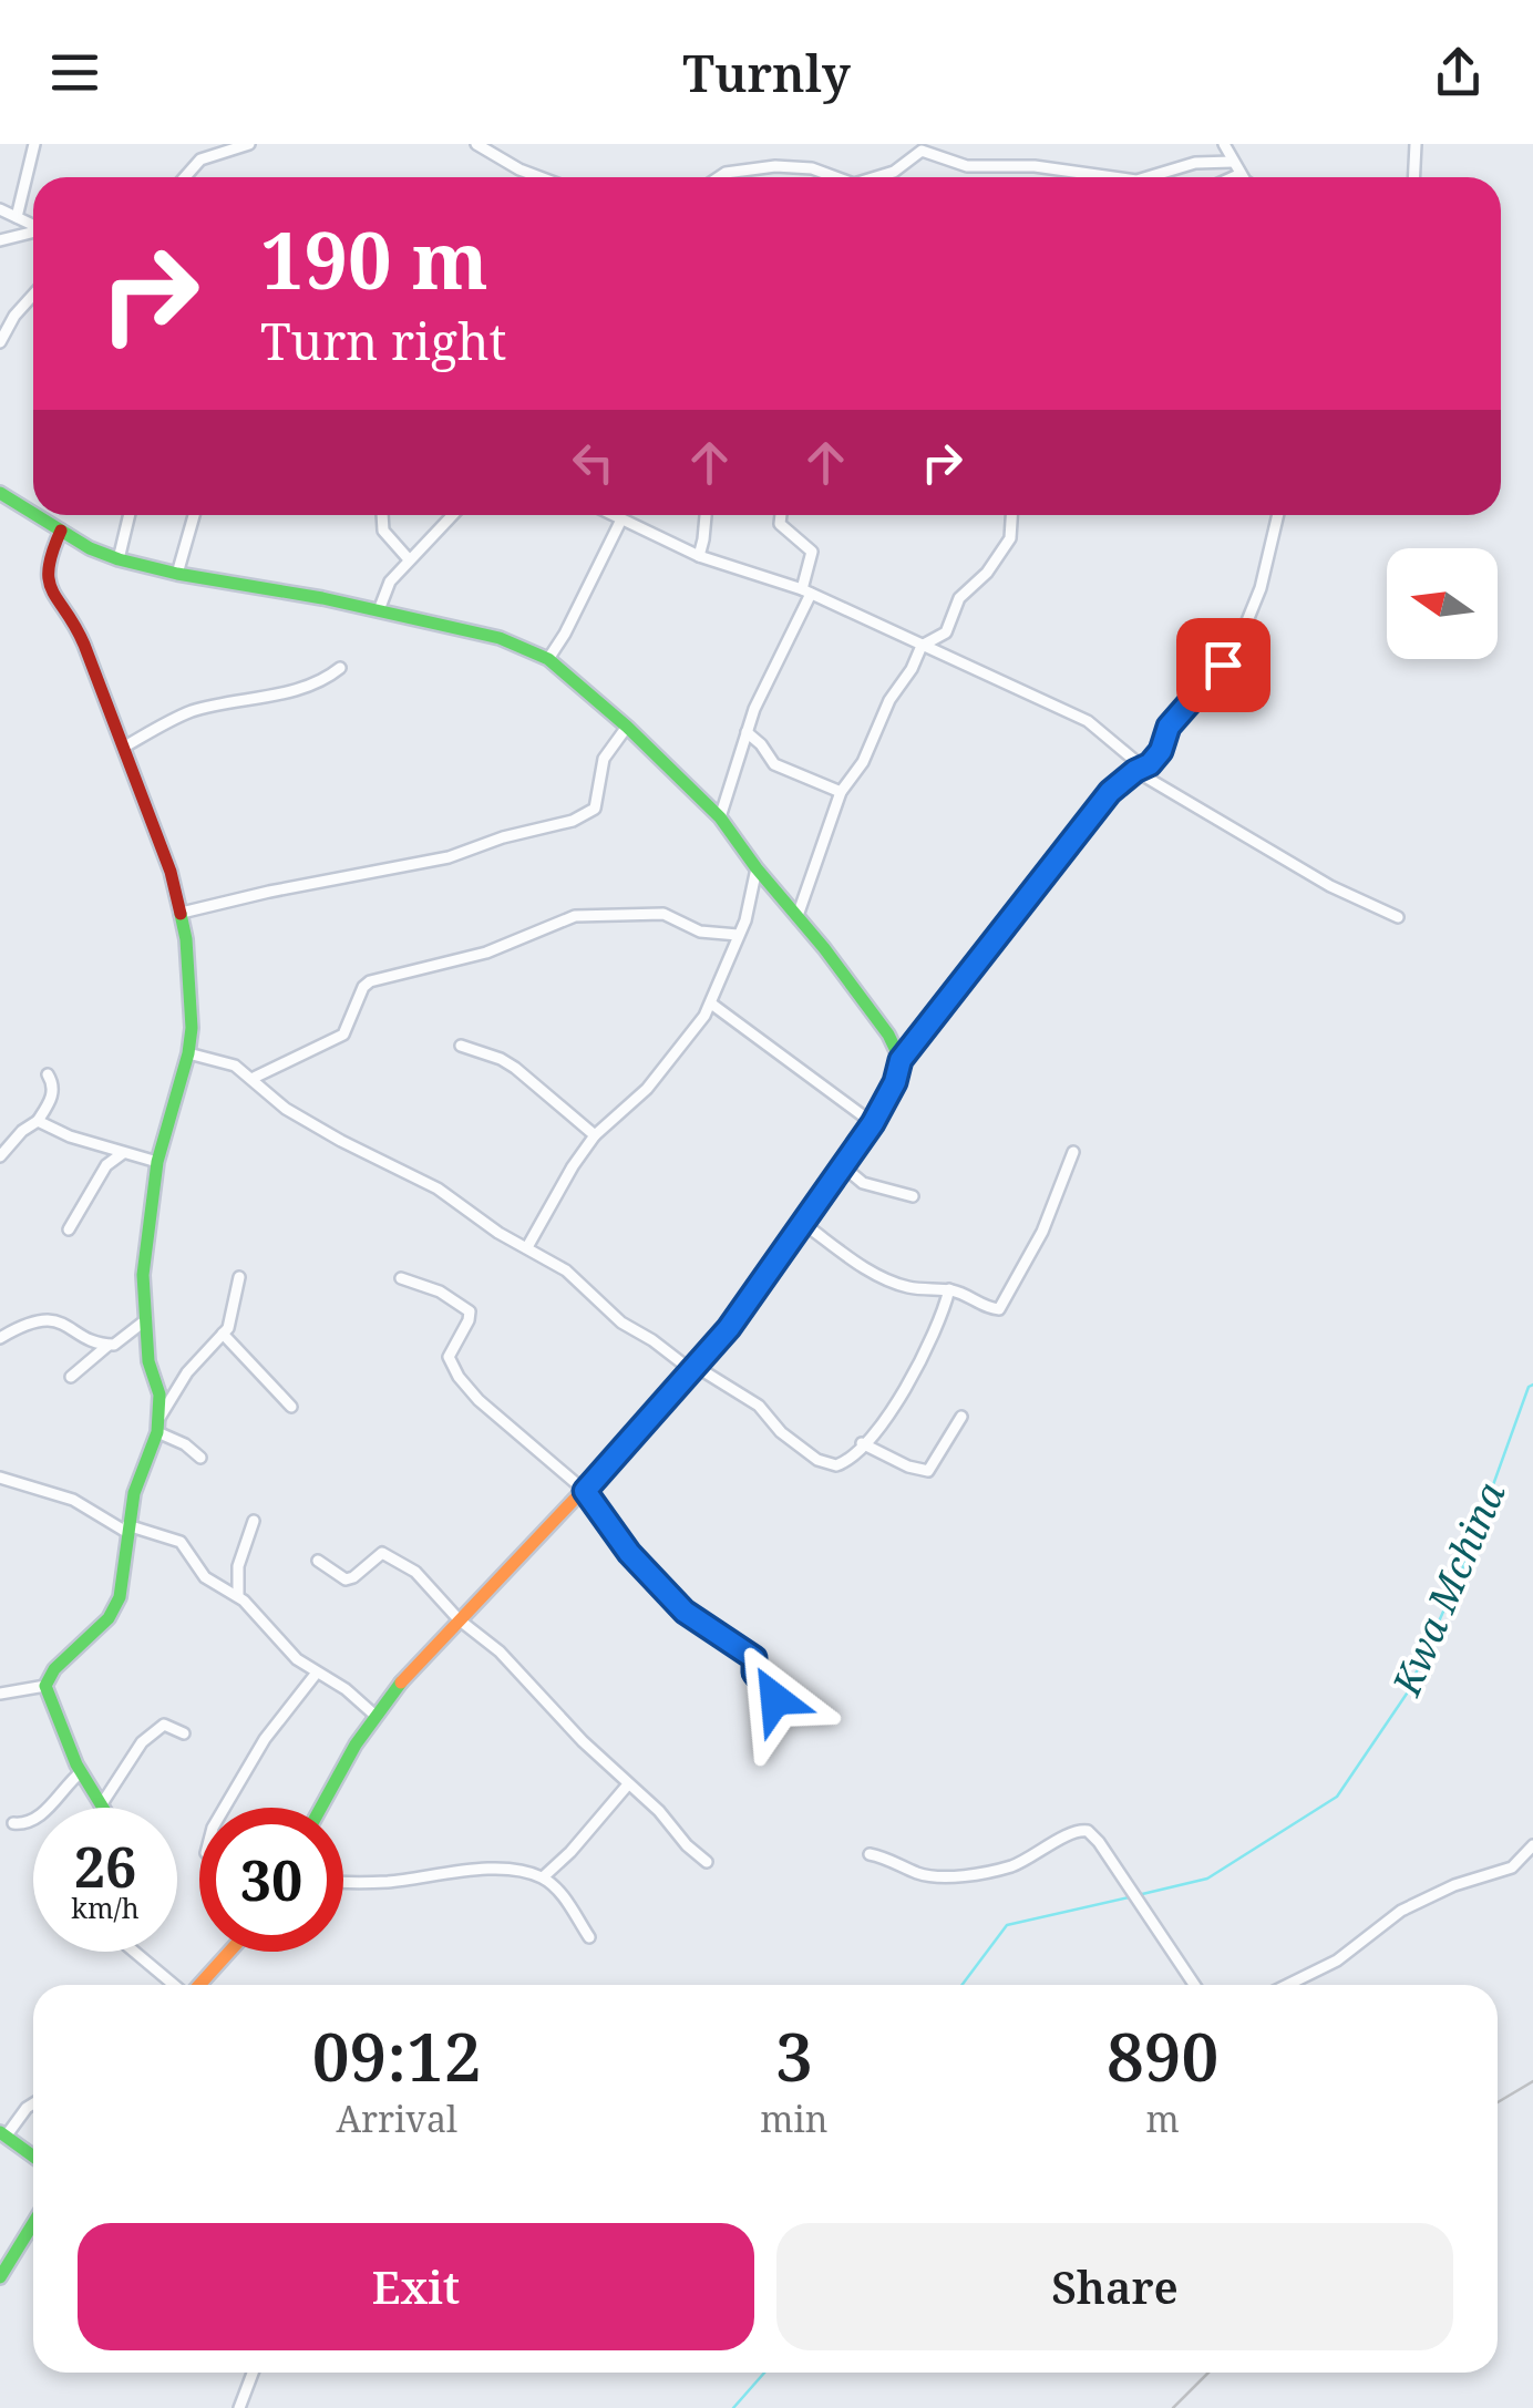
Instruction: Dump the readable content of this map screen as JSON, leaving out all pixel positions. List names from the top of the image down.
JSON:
{
  "water": ["Kwa Mchina"],
  "north": "left",
  "page": {
    "header": "Turnly",
    "turn": ["190 m", "Turn right"],
    "speed": "26 km/h",
    "limit": "30",
    "eta": [
      "09:12",
      "Arrival",
      "3",
      "min",
      "890",
      "m"
    ],
    "buttons": ["Exit", "Share"]
  }
}
